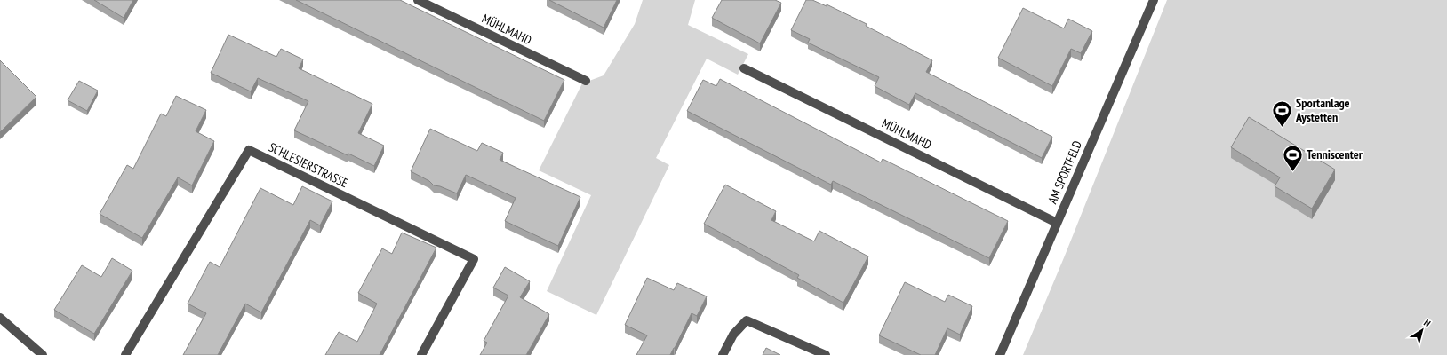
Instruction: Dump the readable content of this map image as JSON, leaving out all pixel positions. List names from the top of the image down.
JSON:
{
  "streets": {
    "street": ["MÜHLMAHD", "SCHLESIERSTRASSE", "AM SPORTFELD"]
  },
  "crossings": [
    ["MÜHLMAHD", "AM SPORTFELD"]
  ],
  "places": {
    "sports": ["Sportanlage Aystetten", "Tenniscenter"]
  },
  "north": "top right"
}
